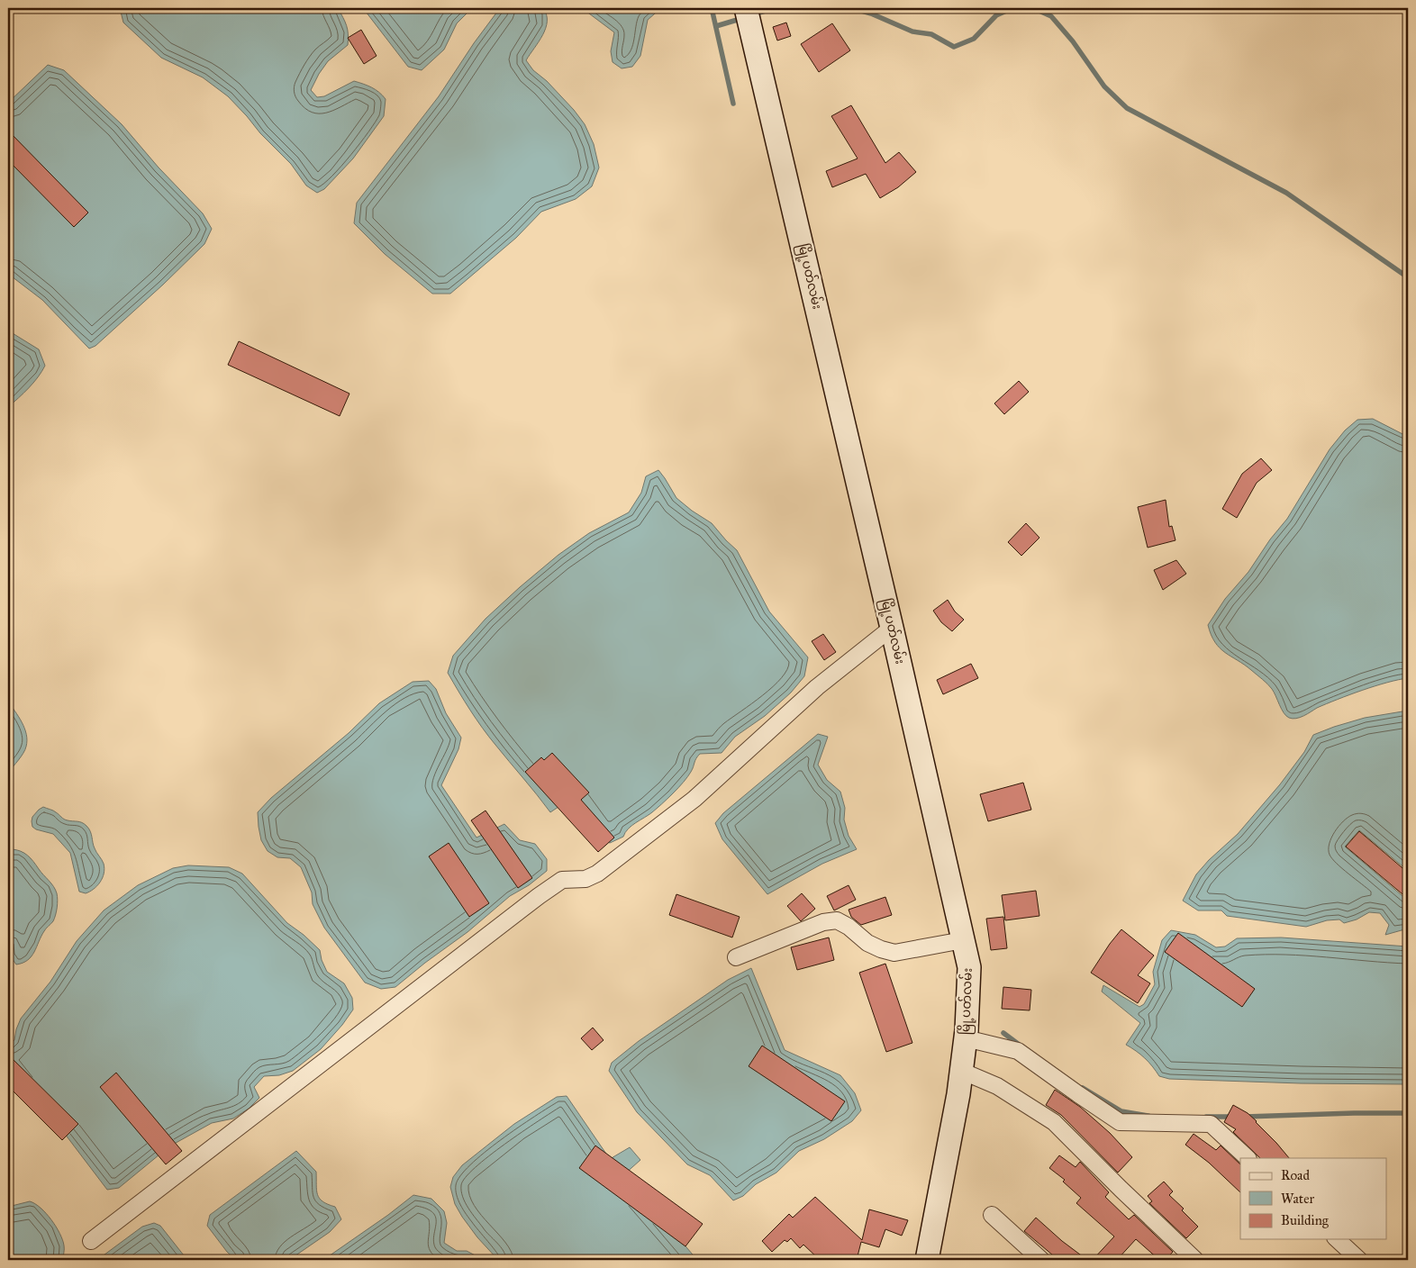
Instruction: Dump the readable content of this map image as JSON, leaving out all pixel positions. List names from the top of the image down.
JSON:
{
  "streets": {
    "main road": ["မြို့ပတ်လမ်း"]
  },
  "legend": ["Road", "Water", "Building"]
}
